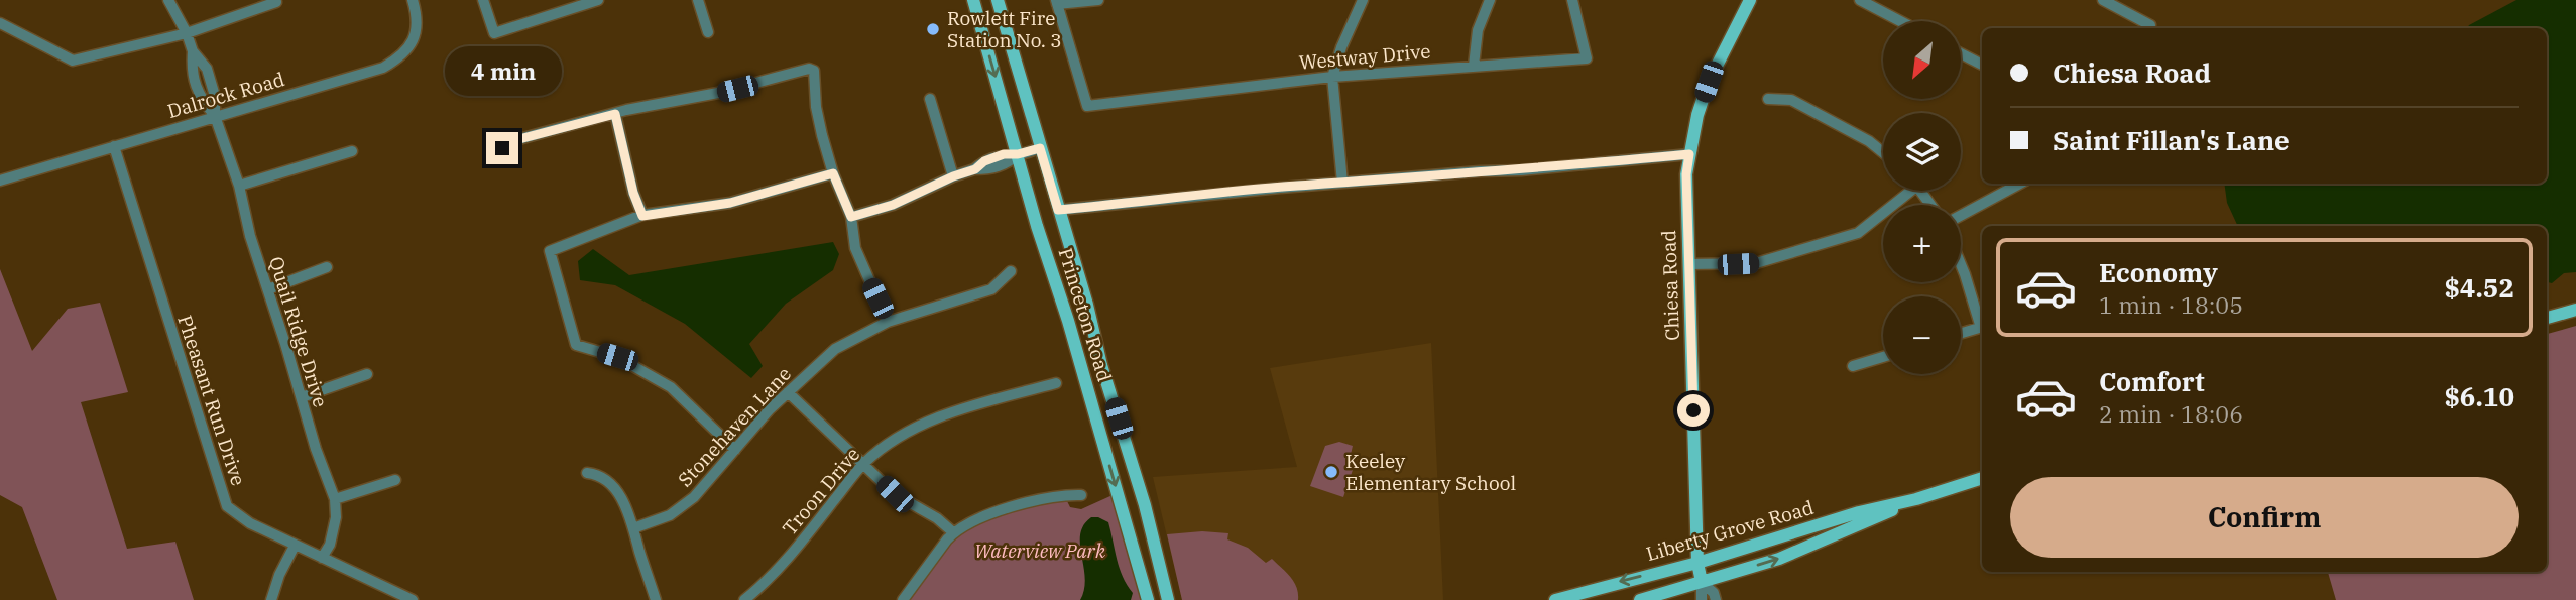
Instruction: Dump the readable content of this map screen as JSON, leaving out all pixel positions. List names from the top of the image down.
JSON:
{
  "streets": {
    "main road": ["Chiesa Road", "Princeton Road", "Liberty Grove Road"],
    "street": [
      "Westway Drive",
      "Dalrock Road",
      "Quail Ridge Drive",
      "Pheasant Run Drive",
      "Stonehaven Lane",
      "Troon Drive"
    ]
  },
  "crossings": [
    ["Dalrock Road", "Quail Ridge Drive"],
    ["Dalrock Road", "Pheasant Run Drive"],
    ["Chiesa Road", "Liberty Grove Road"],
    ["Quail Ridge Drive", "Pheasant Run Drive"]
  ],
  "parks": ["Waterview Park"],
  "places": ["Rowlett Fire Station No. 3", "Keeley Elementary School"],
  "north": "bottom left",
  "page": {
    "map_buttons": ["+", "−"],
    "banner": ["Chiesa Road", "Saint Fillan's Lane"],
    "bubble": "4 min",
    "list": [
      {
        "name": "Economy",
        "note": "1 min · 18:05",
        "value": "$4.52"
      },
      {
        "name": "Comfort",
        "note": "2 min · 18:06",
        "value": "$6.10"
      }
    ],
    "buttons": "Confirm"
  }
}
